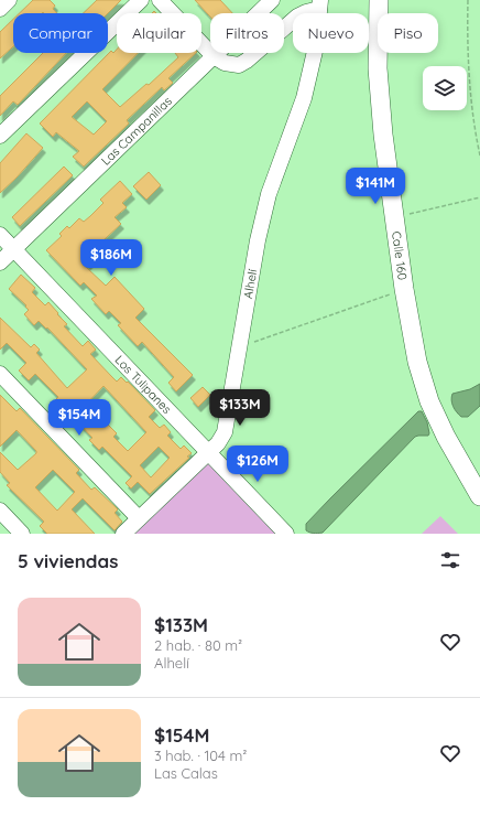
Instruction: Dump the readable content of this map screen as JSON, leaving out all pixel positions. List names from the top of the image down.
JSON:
{
  "streets": {
    "main road": ["Calle 160"],
    "street": ["Las Campanillas", "Alhelí", "Los Tulipanes"]
  },
  "crossings": [
    ["Las Campanillas", "Los Tulipanes"],
    ["Alhelí", "Los Tulipanes"]
  ],
  "page": {
    "chip": [
      "Comprar",
      "Alquilar",
      "Filtros",
      "Nuevo",
      "Piso"
    ],
    "price": [
      "$141M",
      "$186M",
      "$133M",
      "$154M",
      "$126M"
    ],
    "heading": "5 viviendas",
    "list": [
      {
        "name": "$133M",
        "note": "2 hab. · 80 m² · Alhelí"
      },
      {
        "name": "$154M",
        "note": "3 hab. · 104 m² · Las Calas"
      }
    ]
  }
}
